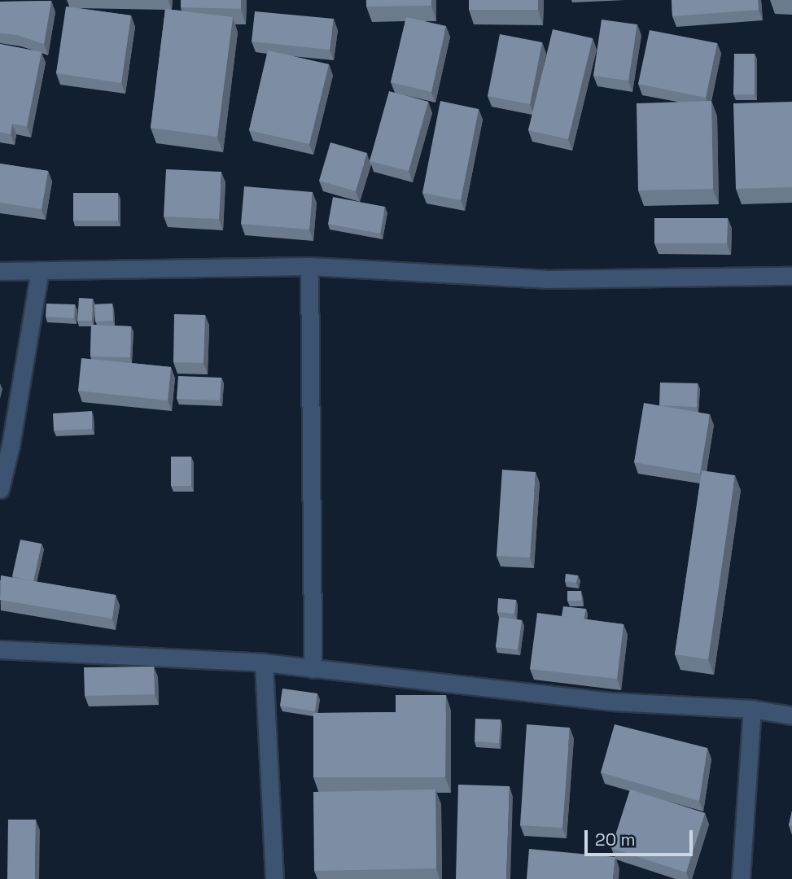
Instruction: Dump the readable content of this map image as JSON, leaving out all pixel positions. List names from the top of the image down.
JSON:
{
  "scale_bar": "20 m"
}
